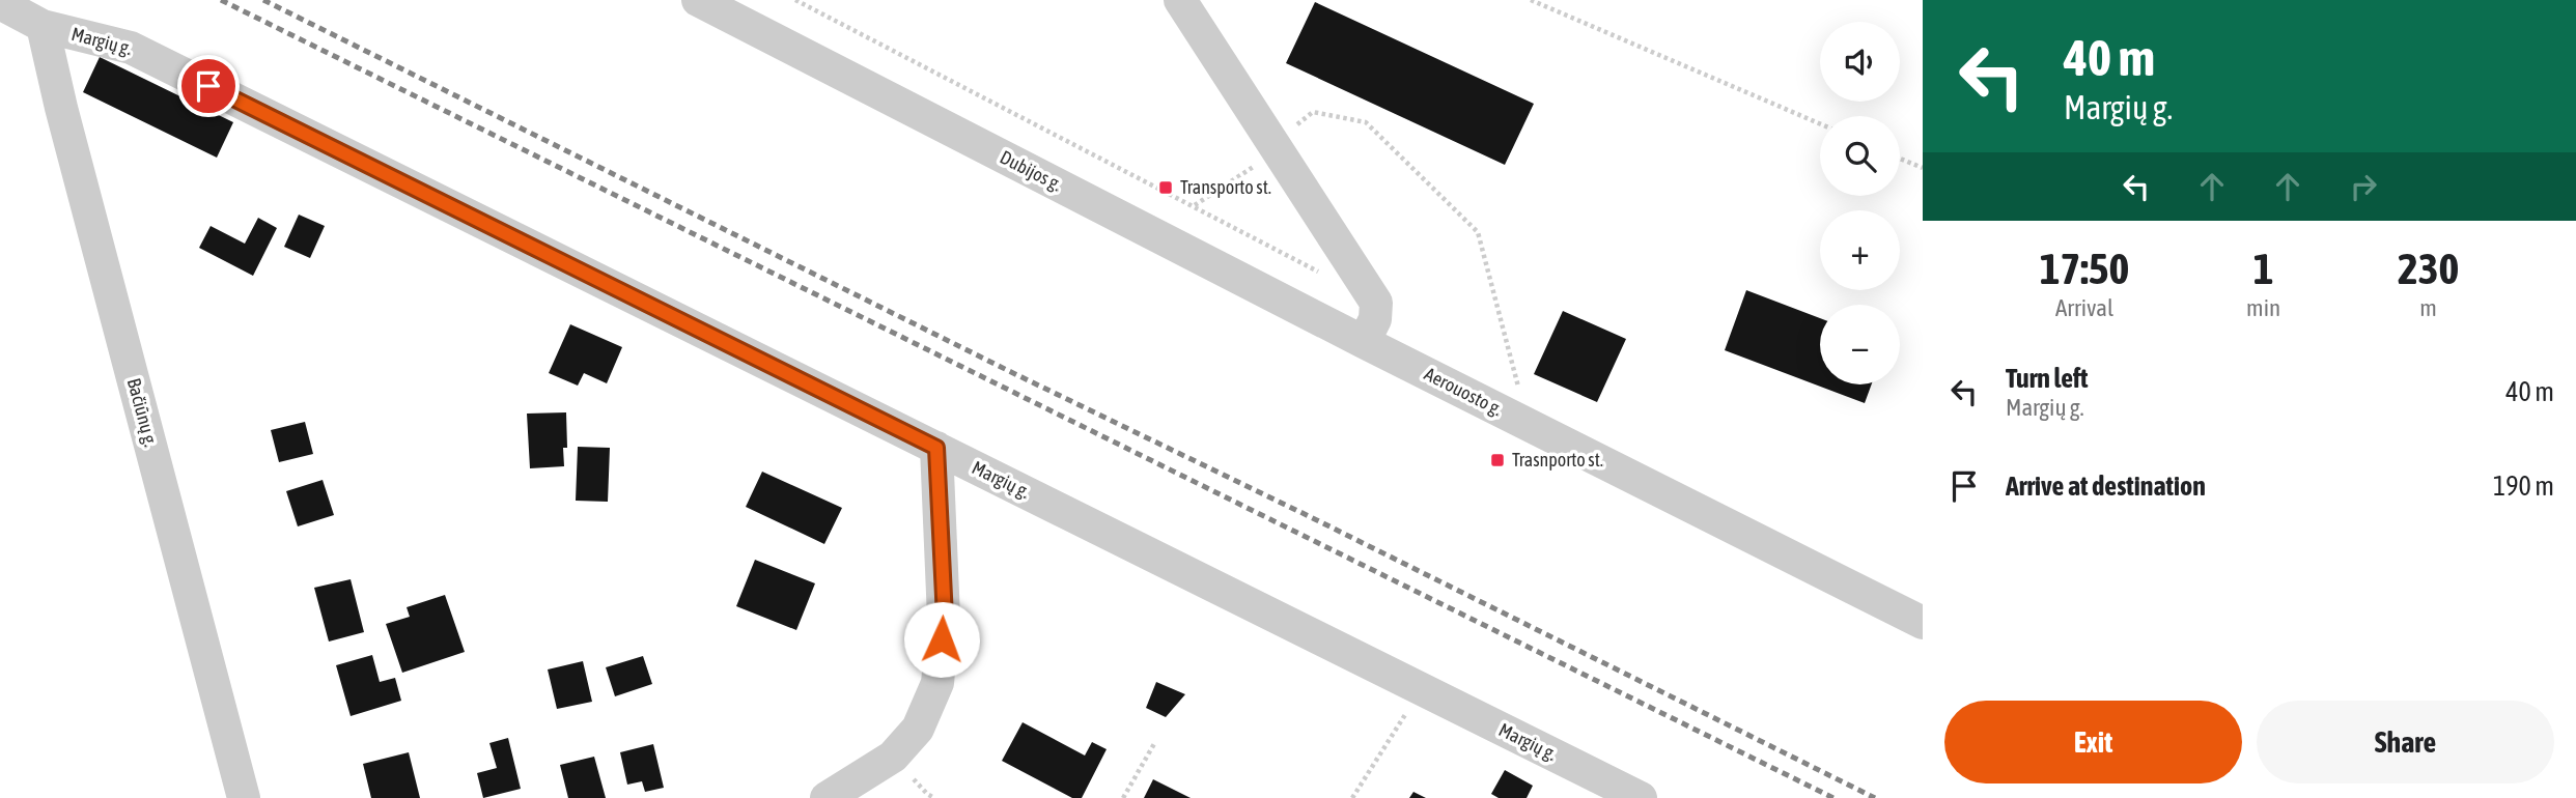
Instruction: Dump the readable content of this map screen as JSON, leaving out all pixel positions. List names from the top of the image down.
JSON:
{
  "streets": {
    "street": [
      "Margių g.",
      "Dubijos g.",
      "Aerouosto g.",
      "Bačiūnų g."
    ]
  },
  "crossings": [
    ["Margių g.", "Bačiūnų g."],
    ["Dubijos g.", "Aerouosto g."]
  ],
  "places": {
    "transit": ["Transporto st.", "Trasnporto st."]
  },
  "page": {
    "turn": ["40 m", "Margių g."],
    "map_buttons": ["+", "−"],
    "eta": [
      "17:50",
      "Arrival",
      "1",
      "min",
      "230",
      "m"
    ],
    "list": [
      {
        "name": "Turn left",
        "note": "Margių g.",
        "value": "40 m"
      },
      {
        "name": "Arrive at destination",
        "value": "190 m"
      }
    ],
    "buttons": ["Exit", "Share"]
  }
}
